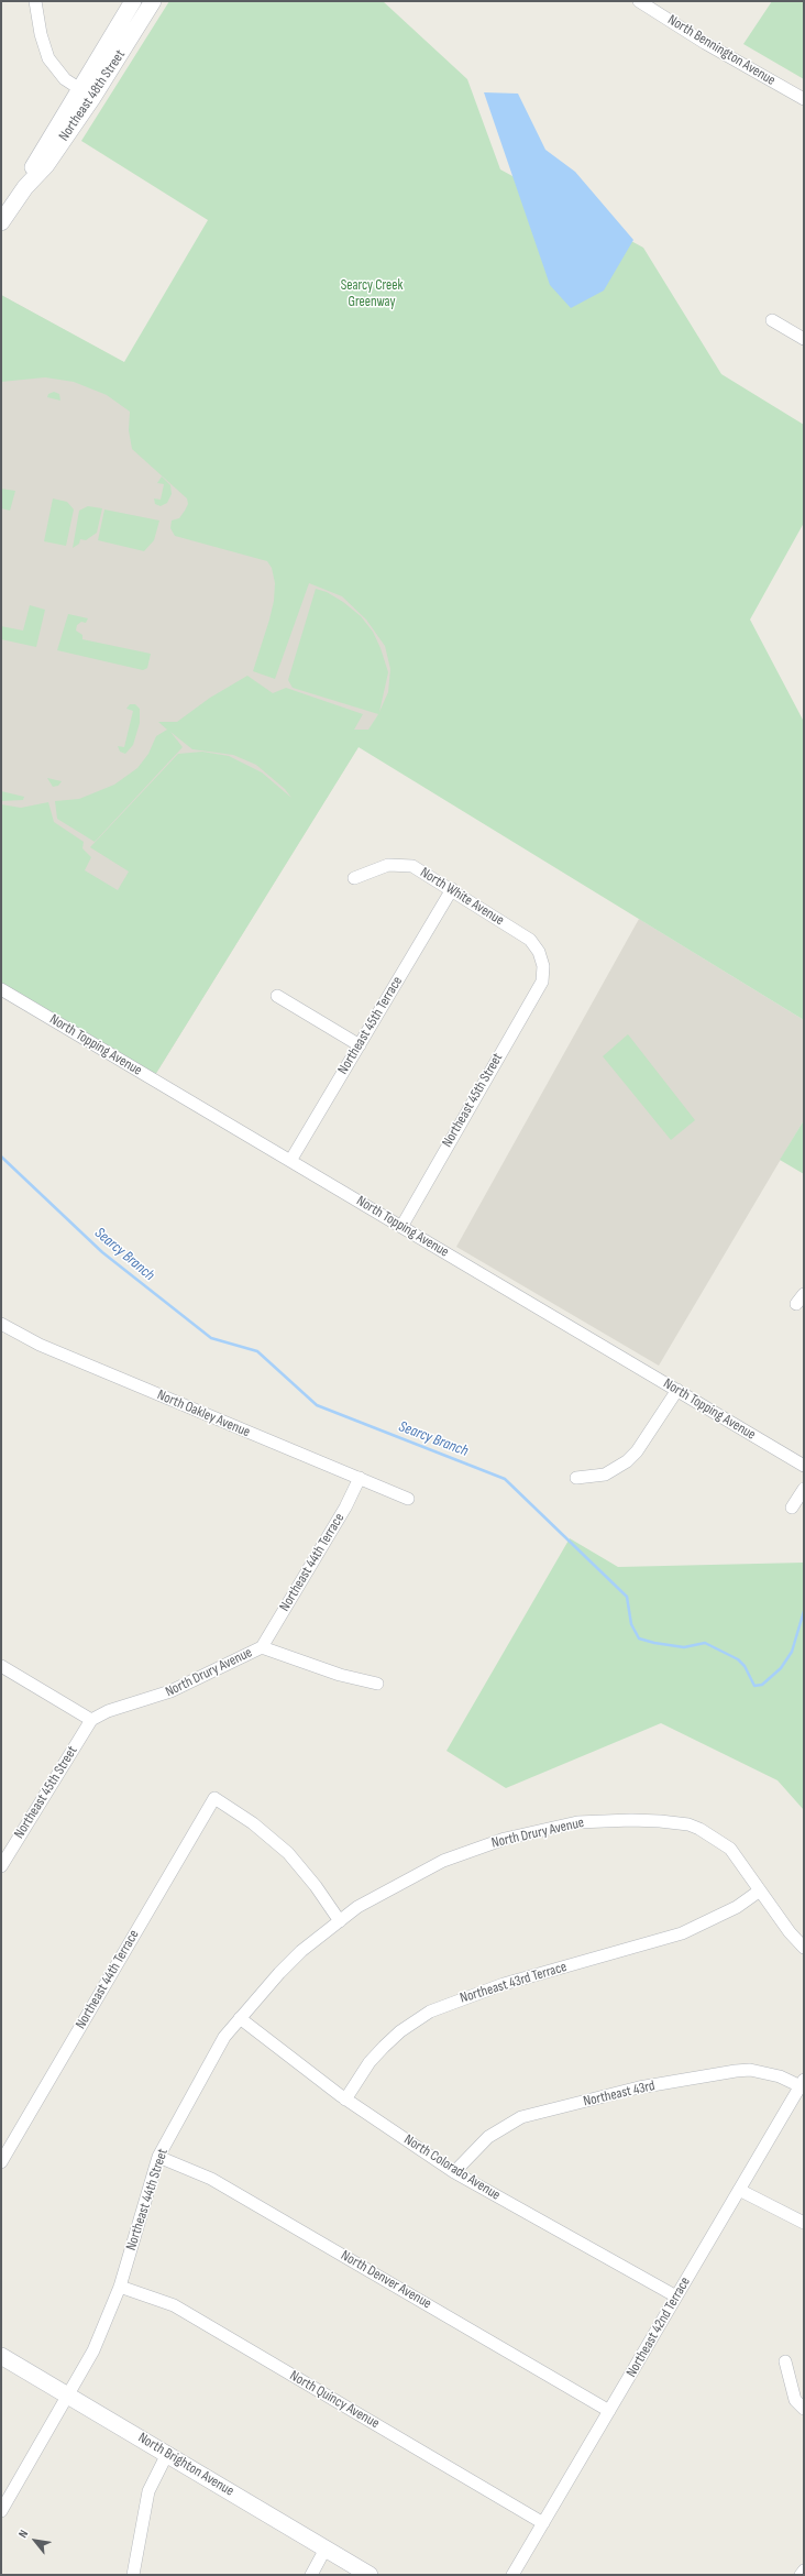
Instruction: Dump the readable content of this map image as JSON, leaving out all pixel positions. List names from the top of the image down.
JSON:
{
  "streets": {
    "main road": ["Northeast 48th Street", "North Brighton Avenue"],
    "street": [
      "North Bennington Avenue",
      "North White Avenue",
      "Northeast 45th Terrace",
      "North Topping Avenue",
      "Northeast 45th Street",
      "North Oakley Avenue",
      "Northeast 44th Terrace",
      "North Drury Avenue",
      "Northeast 43rd Terrace",
      "Northeast 43rd",
      "North Colorado Avenue",
      "Northeast 44th Street",
      "North Denver Avenue",
      "Northeast 42nd Terrace",
      "North Quincy Avenue"
    ]
  },
  "crossings": [
    ["North White Avenue", "Northeast 45th Terrace"],
    ["North White Avenue", "Northeast 45th Street"],
    ["Northeast 45th Terrace", "North Topping Avenue"],
    ["North Topping Avenue", "Northeast 45th Street"],
    ["Northeast 45th Street", "North Drury Avenue"],
    ["North Oakley Avenue", "Northeast 44th Terrace"],
    ["Northeast 44th Terrace", "North Drury Avenue"],
    ["Northeast 44th Terrace", "Northeast 44th Street"],
    ["North Drury Avenue", "Northeast 43rd Terrace"],
    ["North Drury Avenue", "Northeast 44th Street"],
    ["Northeast 43rd Terrace", "North Colorado Avenue"],
    ["Northeast 43rd", "North Colorado Avenue"],
    ["Northeast 43rd", "Northeast 42nd Terrace"],
    ["North Colorado Avenue", "Northeast 44th Street"],
    ["North Colorado Avenue", "Northeast 42nd Terrace"],
    ["Northeast 44th Street", "North Denver Avenue"],
    ["Northeast 44th Street", "North Quincy Avenue"],
    ["Northeast 44th Street", "North Brighton Avenue"],
    ["North Denver Avenue", "Northeast 42nd Terrace"],
    ["Northeast 42nd Terrace", "North Quincy Avenue"]
  ],
  "water": ["Searcy Branch"],
  "parks": ["Searcy Creek Greenway"],
  "north": "top left"
}
